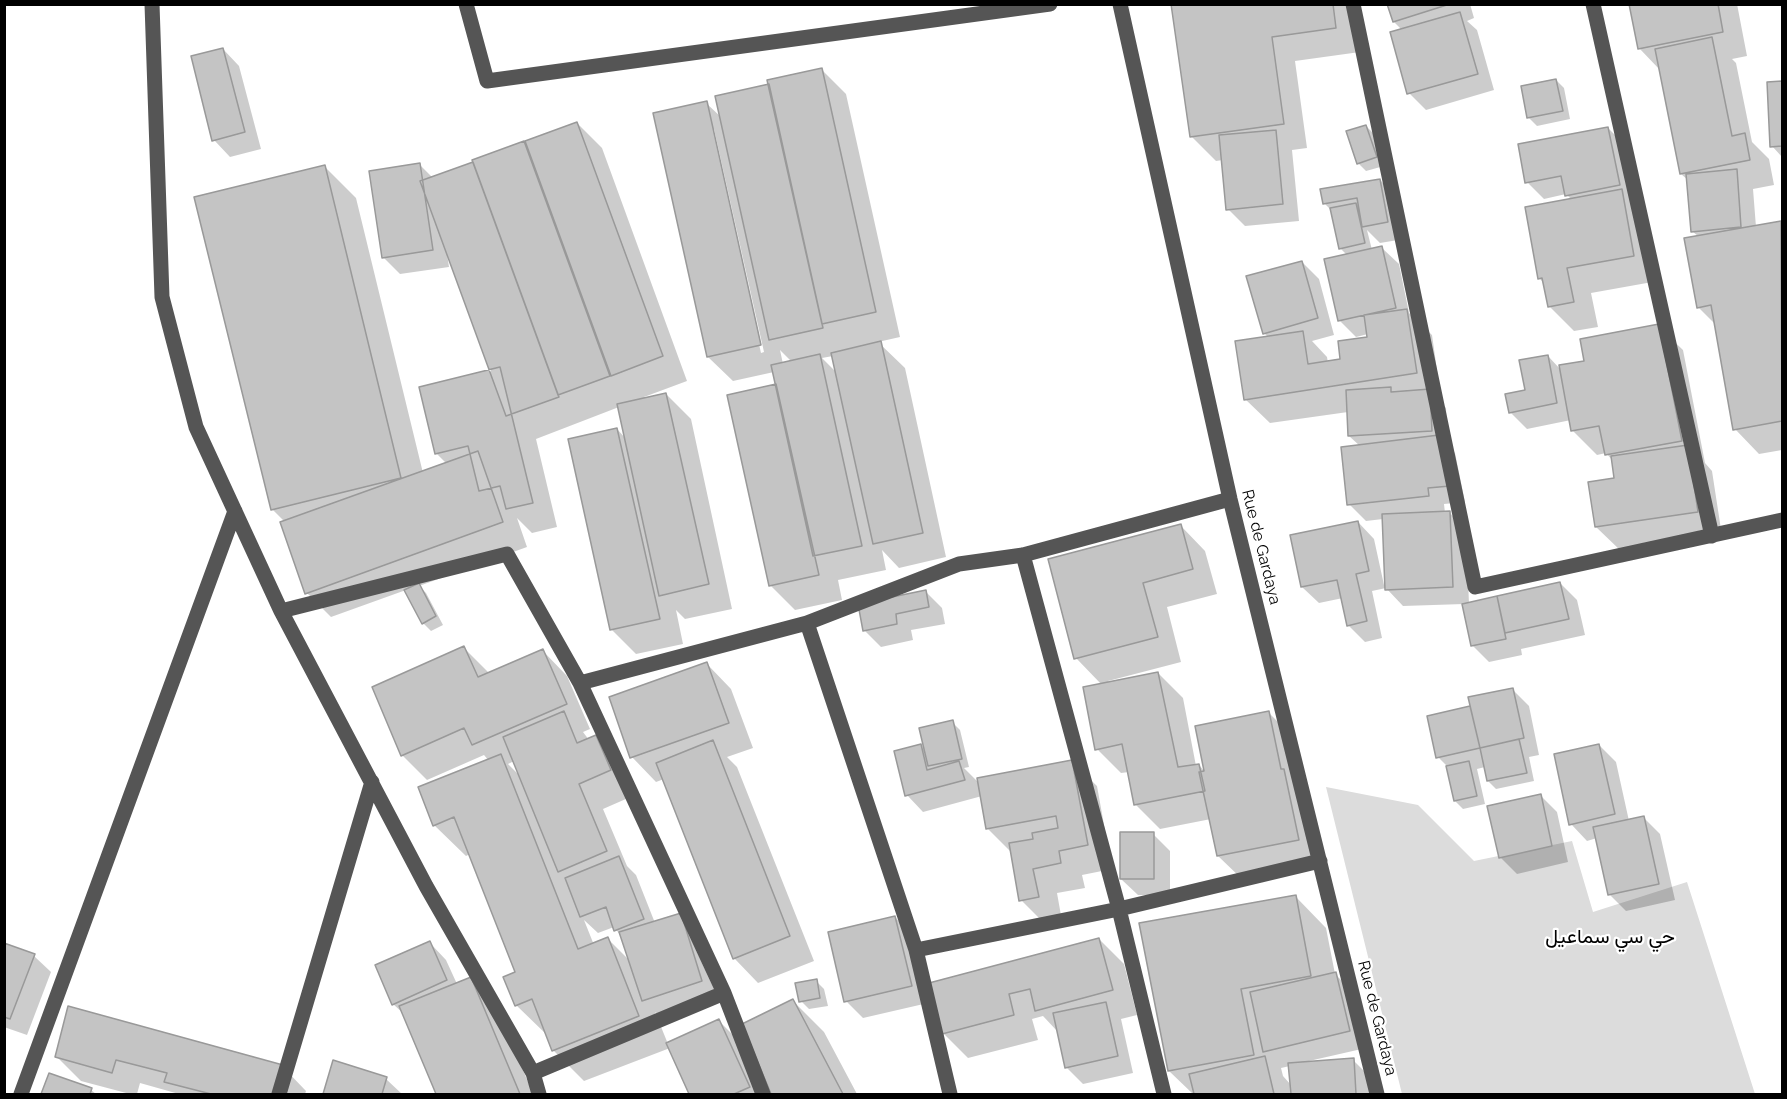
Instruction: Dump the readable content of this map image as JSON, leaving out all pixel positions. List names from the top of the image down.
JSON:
{
  "streets": {
    "street": ["Rue de Gardaya"]
  },
  "districts": ["حي سي سماعيل"]
}
